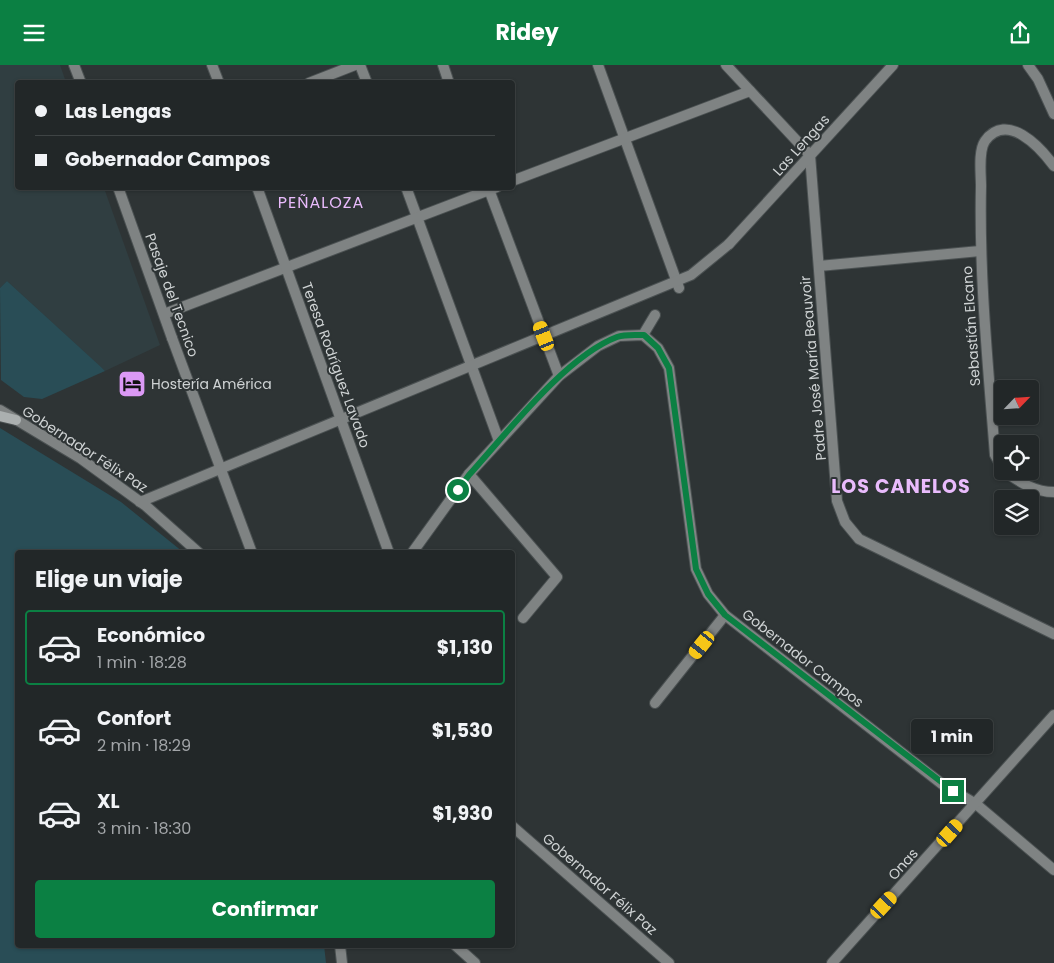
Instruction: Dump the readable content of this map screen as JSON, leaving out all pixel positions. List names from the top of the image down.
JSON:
{
  "streets": {
    "street": [
      "Las Lengas",
      "Pasaje del Tecnico",
      "Sebastián Elcano",
      "Teresa Rodríguez Lavado",
      "Padre José María Beauvoir",
      "Gobernador Félix Paz",
      "Gobernador Campos",
      "Onas"
    ]
  },
  "crossings": [
    ["Las Lengas", "Pasaje del Tecnico"],
    ["Las Lengas", "Teresa Rodríguez Lavado"],
    ["Las Lengas", "Padre José María Beauvoir"],
    ["Las Lengas", "Gobernador Félix Paz"],
    ["Sebastián Elcano", "Padre José María Beauvoir"],
    ["Gobernador Campos", "Onas"]
  ],
  "districts": ["PEÑALOZA", "LOS CANELOS"],
  "places": {
    "hotel": ["Hostería América"]
  },
  "north": "top right",
  "page": {
    "header": "Ridey",
    "banner": ["Las Lengas", "Gobernador Campos"],
    "heading": "Elige un viaje",
    "list": [
      {
        "name": "Económico",
        "note": "1 min · 18:28",
        "value": "$1,130"
      },
      {
        "name": "Confort",
        "note": "2 min · 18:29",
        "value": "$1,530"
      },
      {
        "name": "XL",
        "note": "3 min · 18:30",
        "value": "$1,930"
      }
    ],
    "bubble": "1 min",
    "buttons": "Confirmar"
  }
}
